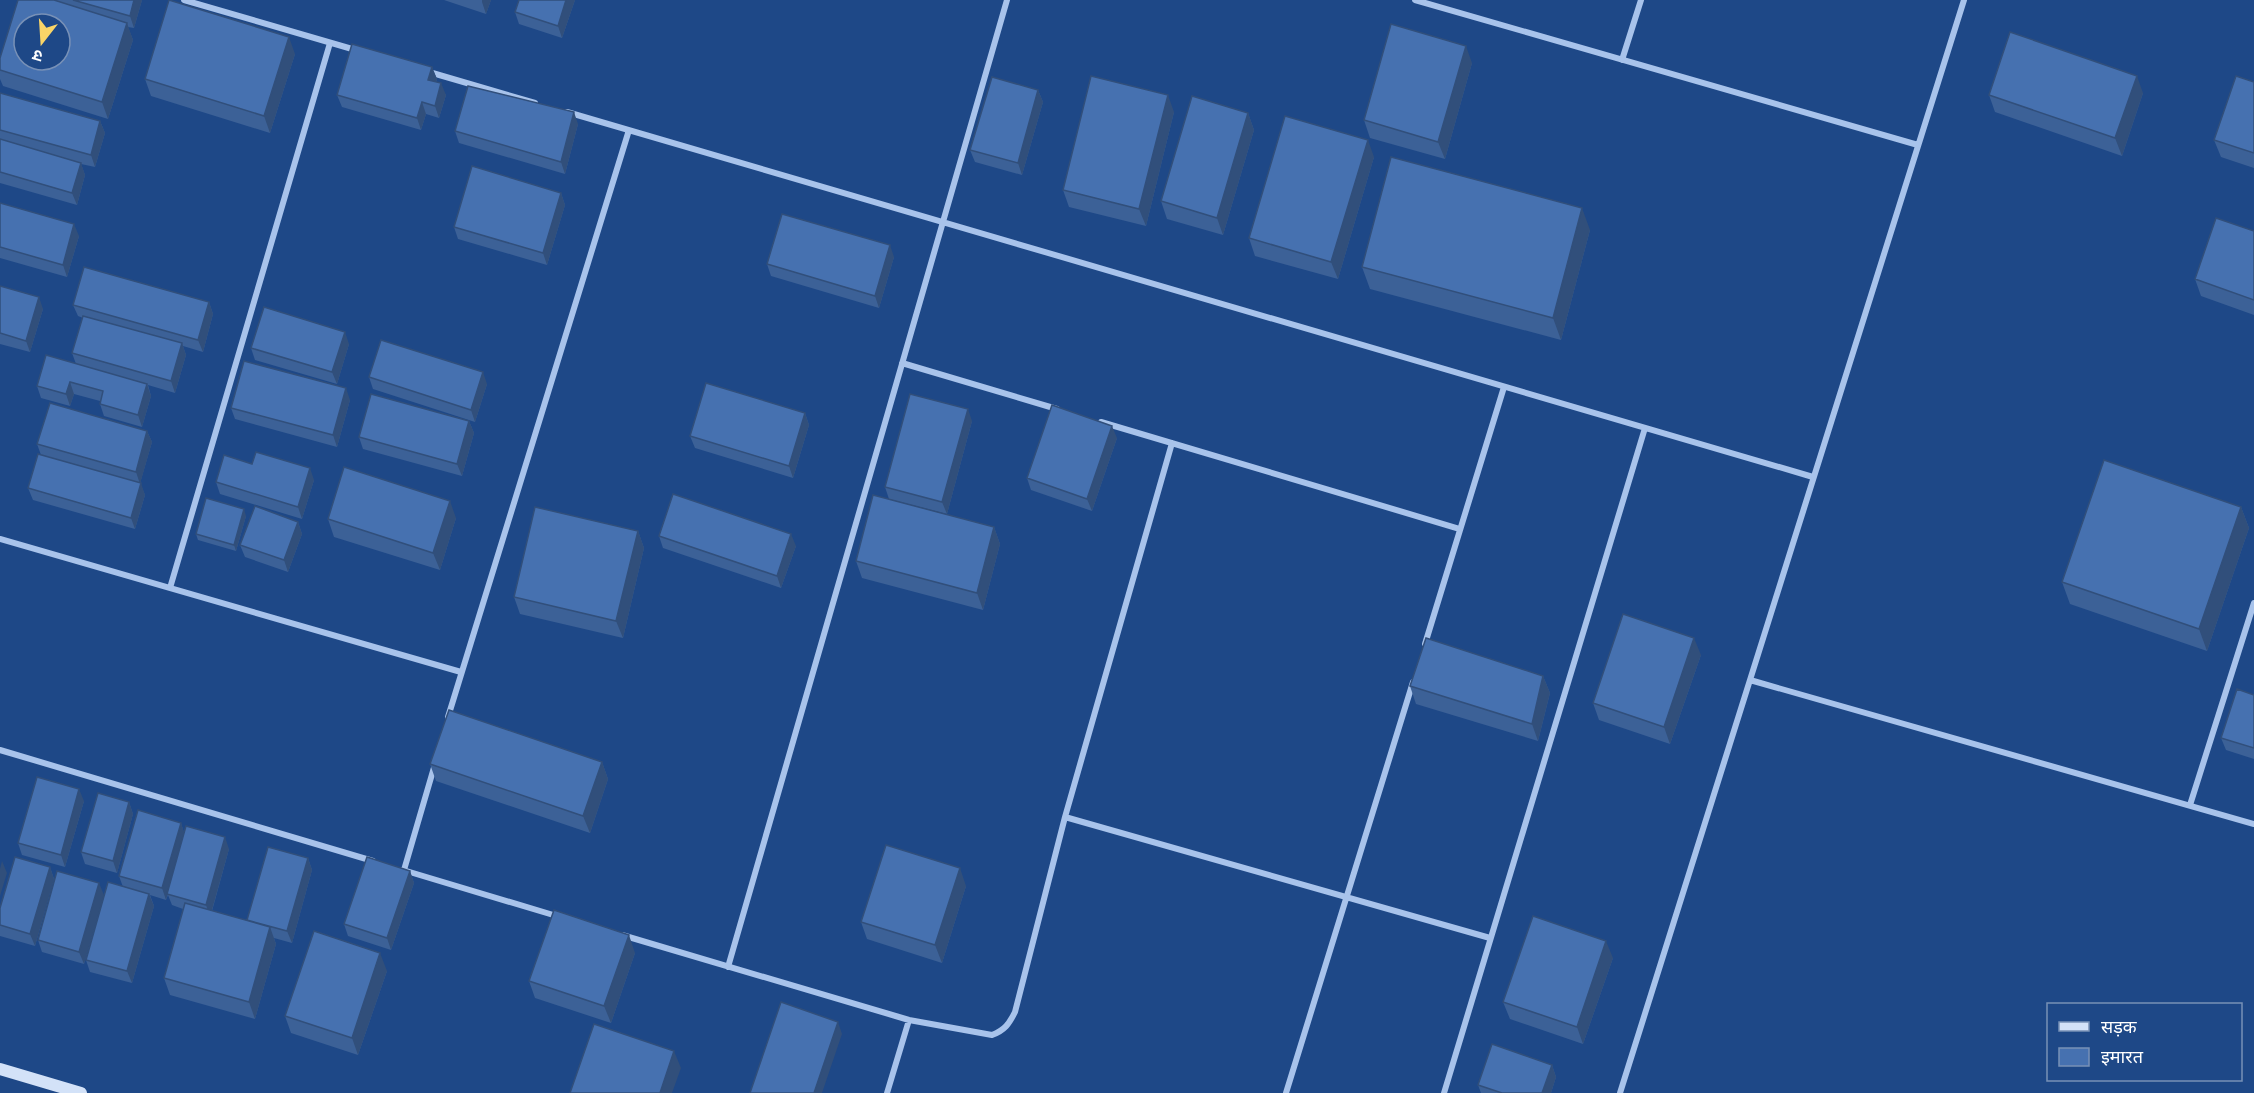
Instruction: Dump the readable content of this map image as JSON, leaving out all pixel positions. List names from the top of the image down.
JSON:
{
  "legend": ["सड़क", "इमारत"],
  "north": "bottom"
}
